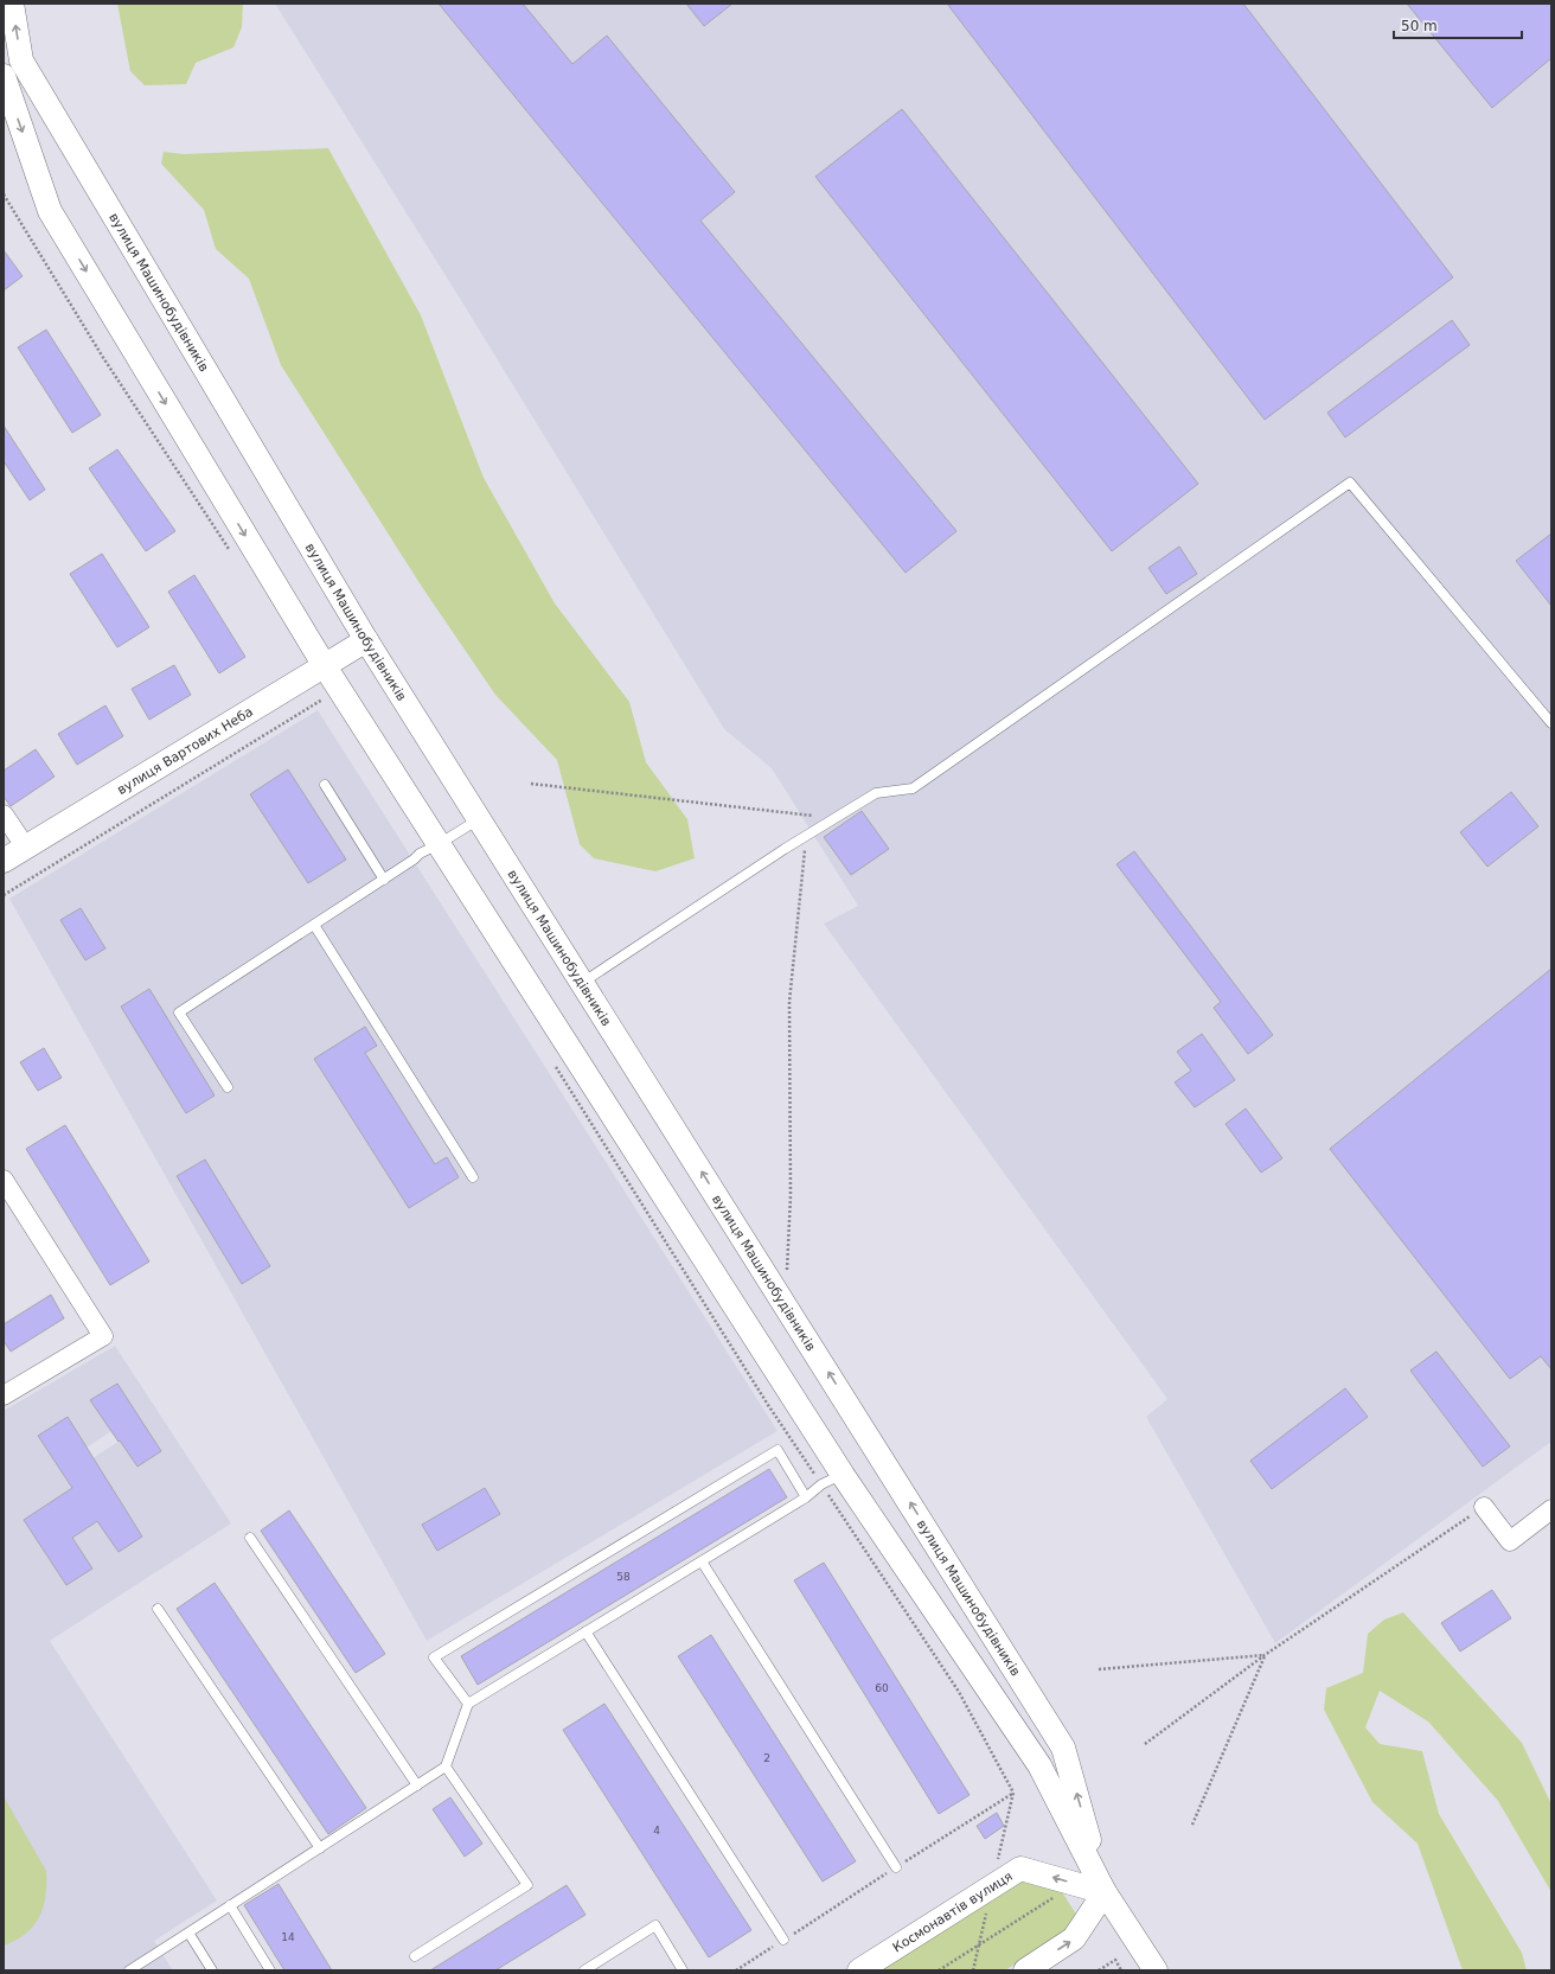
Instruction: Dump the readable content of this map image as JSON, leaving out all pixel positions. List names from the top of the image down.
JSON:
{
  "streets": {
    "street": ["вулиця Машинобудівників", "вулиця Вартових Неба", "Космонавтів вулиця"]
  },
  "crossings": [
    ["вулиця Машинобудівників", "вулиця Вартових Неба"],
    ["вулиця Машинобудівників", "Космонавтів вулиця"]
  ],
  "one_way": ["Космонавтів вулиця"],
  "house_numbers": [
    "58",
    "60",
    "2",
    "4",
    "14"
  ],
  "scale_bar": "50 m"
}
